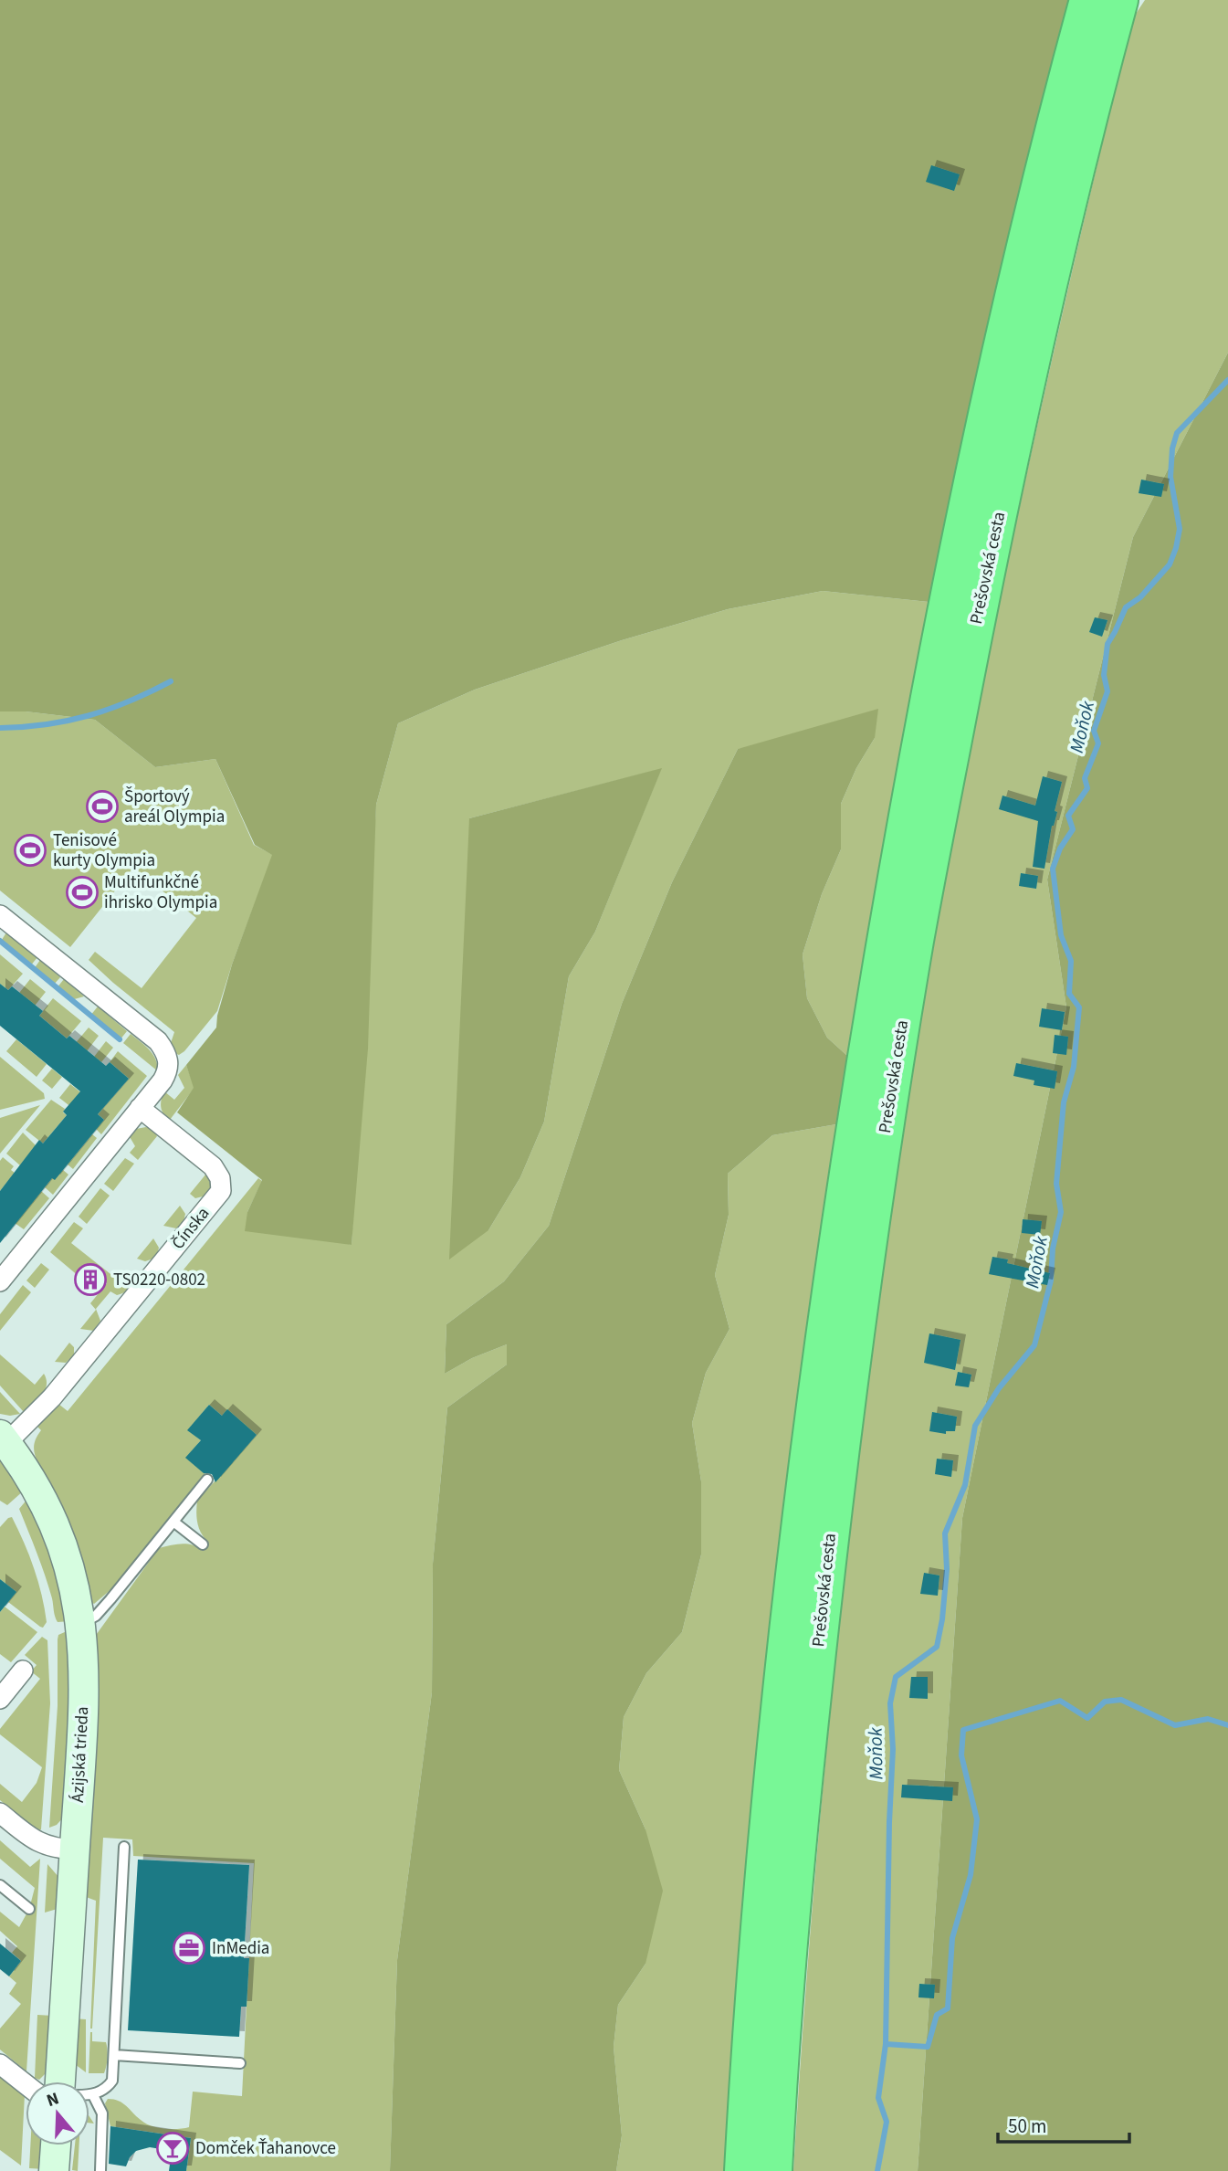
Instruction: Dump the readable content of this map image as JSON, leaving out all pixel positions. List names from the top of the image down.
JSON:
{
  "streets": {
    "highway": ["Prešovská cesta"],
    "street": ["Čínska", "Ázijská trieda"]
  },
  "crossings": [
    ["Čínska", "Ázijská trieda"]
  ],
  "water": ["Moňok"],
  "places": {
    "sports": ["Športový areál Olympia", "Tenisové kurty Olympia", "Multifunkčné ihrisko Olympia"],
    "building": ["TS0220-0802"],
    "office": ["InMedia"],
    "bar": ["Domček Ťahanovce"]
  },
  "scale_bar": "50 m",
  "north": "top"
}
